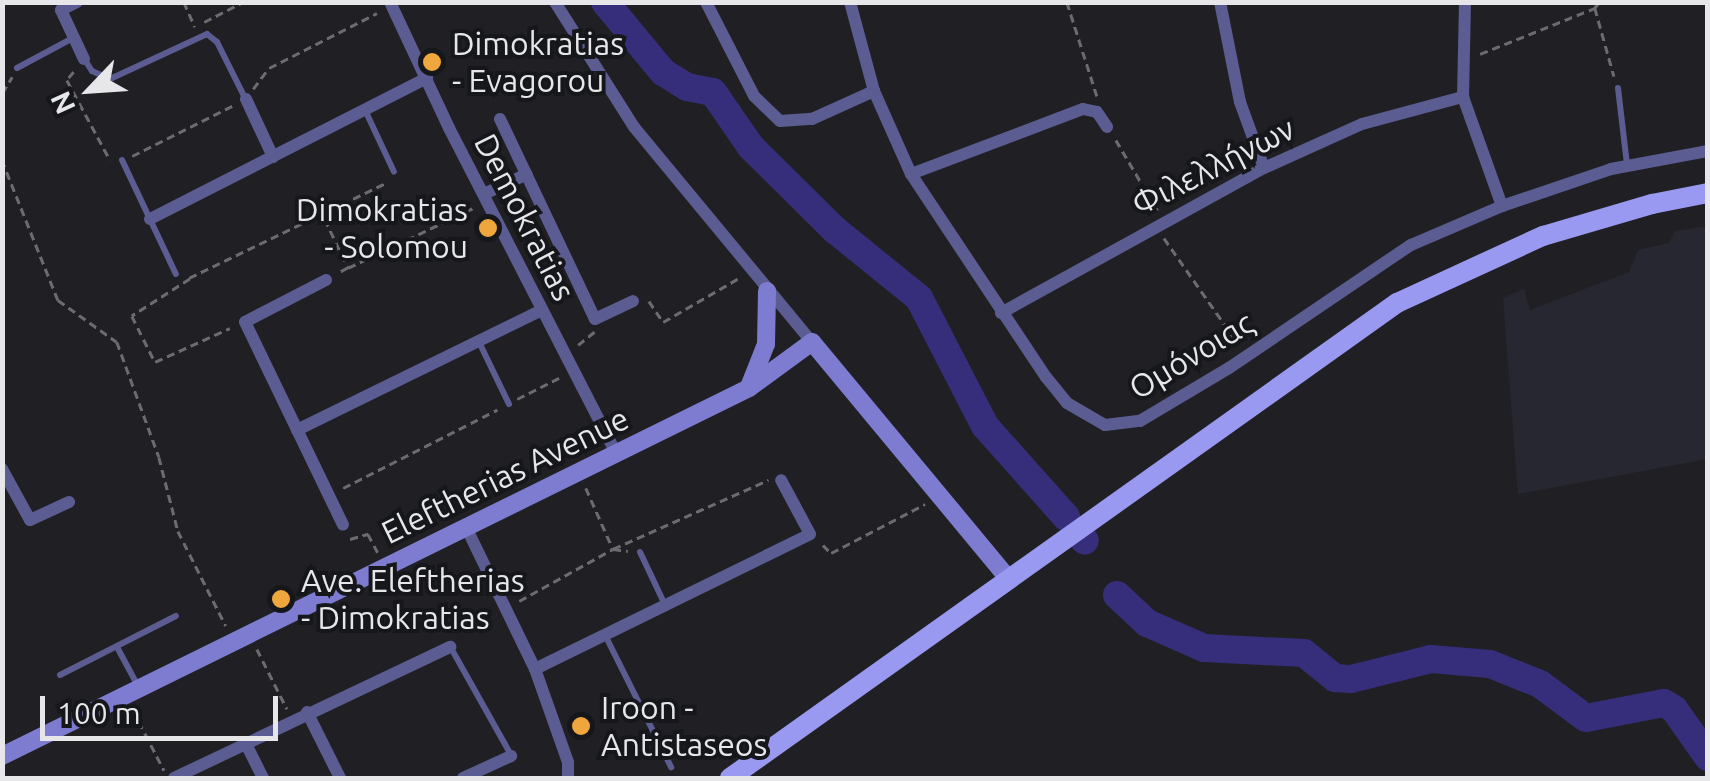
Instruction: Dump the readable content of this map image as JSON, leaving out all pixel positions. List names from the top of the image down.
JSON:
{
  "streets": {
    "main road": ["Eleftherias Avenue"],
    "street": ["Φιλελλήνων", "Demokratias", "Ομόνοιας"]
  },
  "crossings": [
    ["Φιλελλήνων", "Ομόνοιας"],
    ["Demokratias", "Eleftherias Avenue"]
  ],
  "places": [
    "Dimokratias - Evagorou",
    "Dimokratias - Solomou",
    "Ave. Eleftherias - Dimokratias",
    "Iroon - Antistaseos"
  ],
  "scale_bar": "100 m",
  "north": "bottom left"
}
